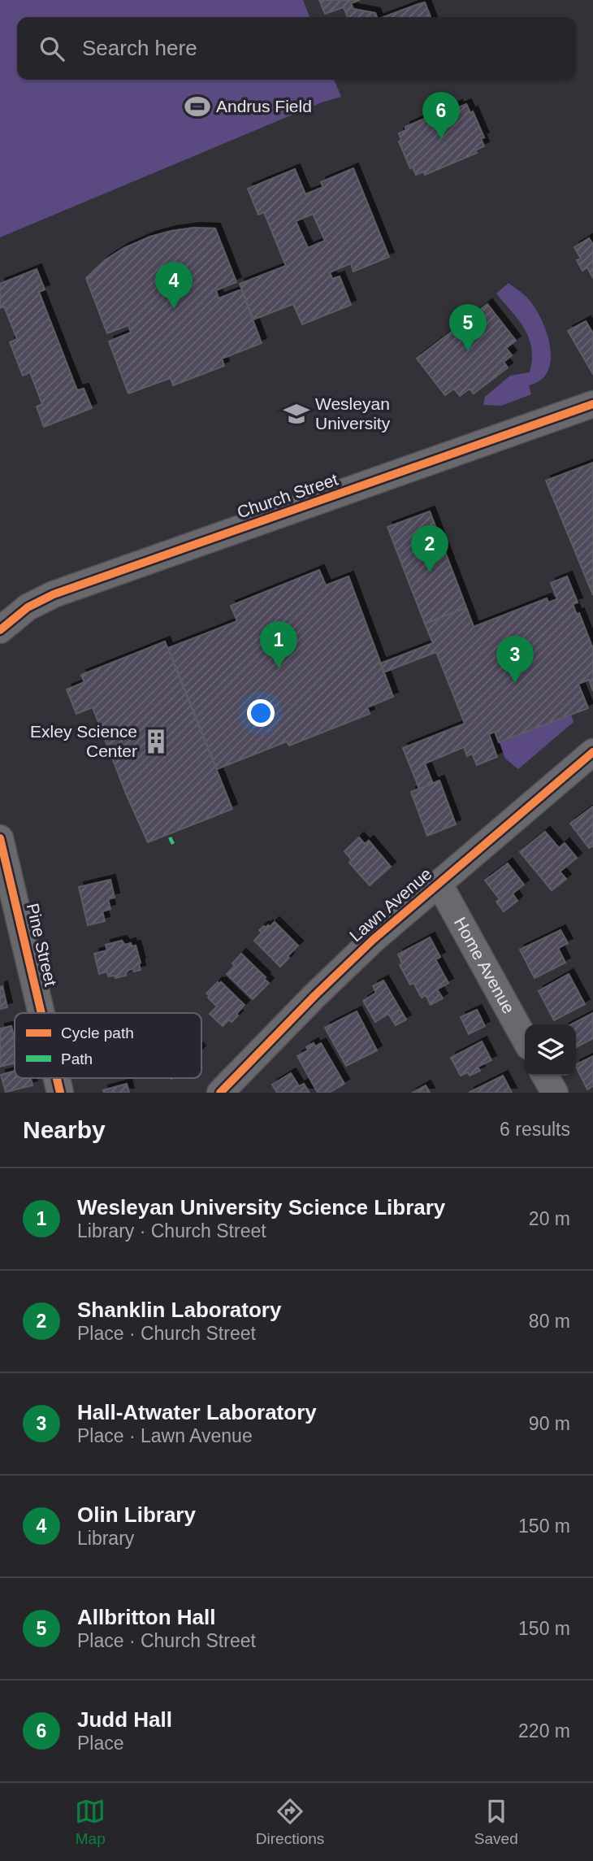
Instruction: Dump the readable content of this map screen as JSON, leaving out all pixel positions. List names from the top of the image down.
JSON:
{
  "streets": {
    "street": [
      "Church Street",
      "Lawn Avenue",
      "Pine Street",
      "Home Avenue"
    ]
  },
  "crossings": [
    ["Lawn Avenue", "Home Avenue"]
  ],
  "places": {
    "sports": ["Andrus Field"],
    "school or university": ["Wesleyan University"],
    "building": ["Exley Science Center"]
  },
  "legend": ["Cycle path", "Path"],
  "page": {
    "search": "Search here",
    "pins": [
      "6",
      "4",
      "5",
      "2",
      "1",
      "3"
    ],
    "heading": ["Nearby", "6 results"],
    "list": [
      {
        "mark": "1",
        "name": "Wesleyan University Science Library",
        "note": "Library · Church Street",
        "value": "20 m"
      },
      {
        "mark": "2",
        "name": "Shanklin Laboratory",
        "note": "Place · Church Street",
        "value": "80 m"
      },
      {
        "mark": "3",
        "name": "Hall-Atwater Laboratory",
        "note": "Place · Lawn Avenue",
        "value": "90 m"
      },
      {
        "mark": "4",
        "name": "Olin Library",
        "note": "Library",
        "value": "150 m"
      },
      {
        "mark": "5",
        "name": "Allbritton Hall",
        "note": "Place · Church Street",
        "value": "150 m"
      },
      {
        "mark": "6",
        "name": "Judd Hall",
        "note": "Place",
        "value": "220 m"
      }
    ],
    "nav": ["Map", "Directions", "Saved"]
  }
}
